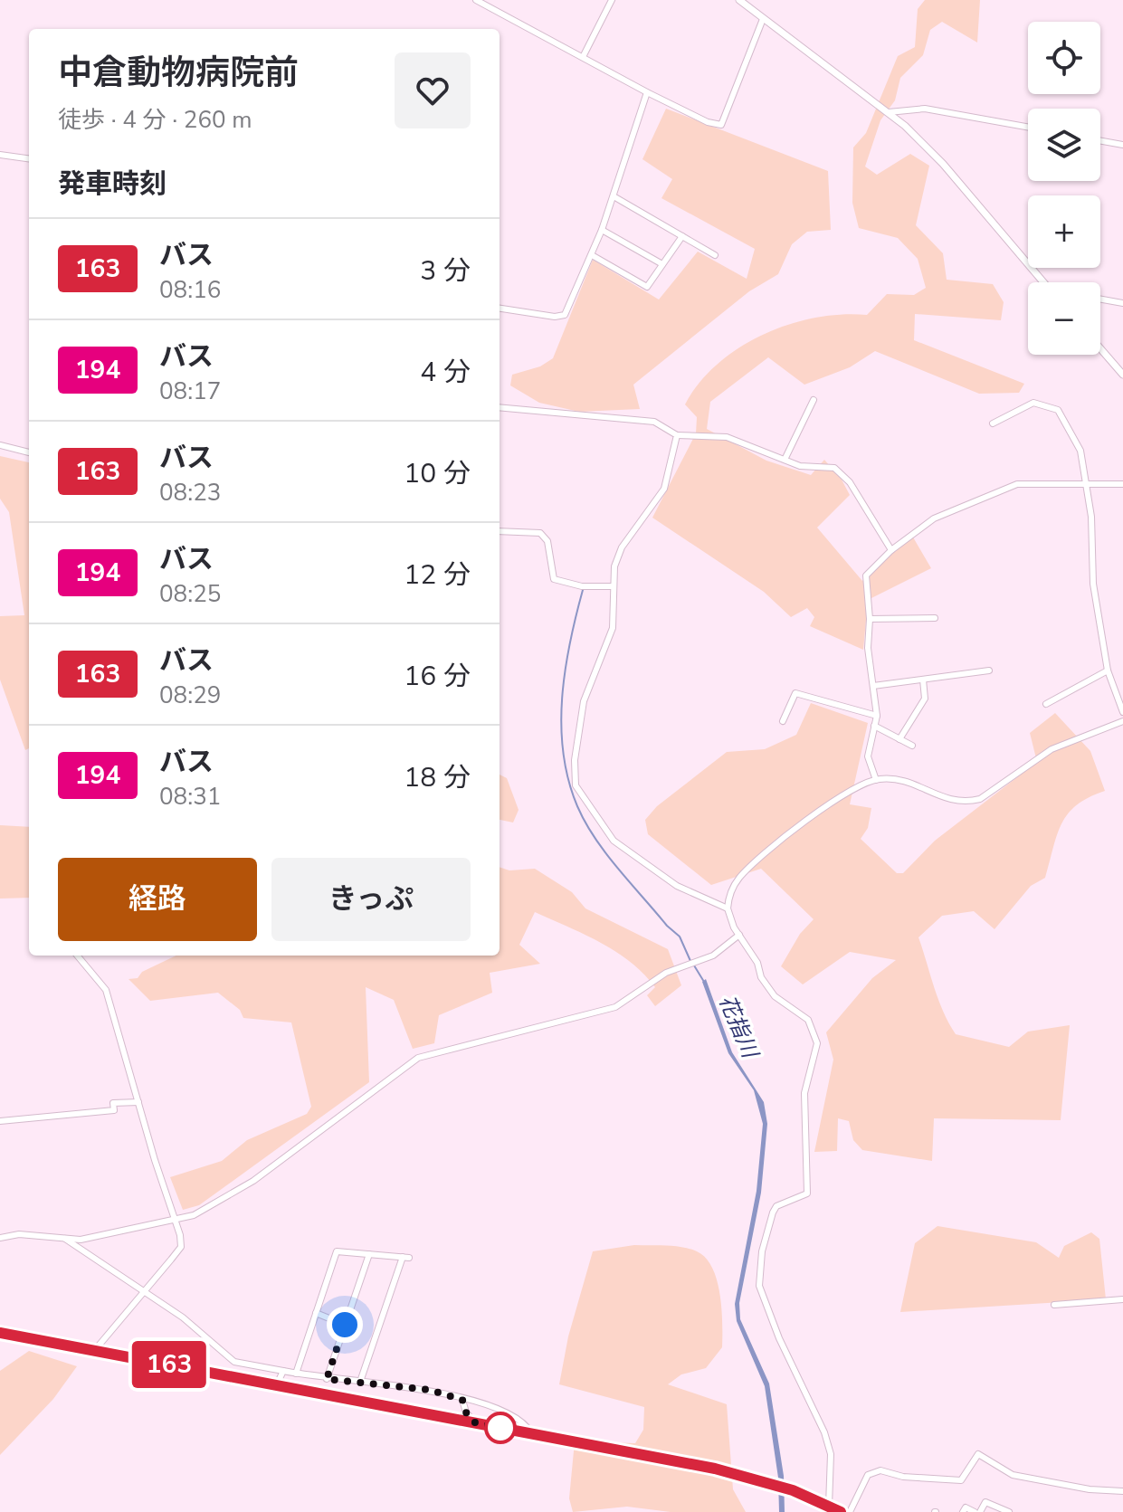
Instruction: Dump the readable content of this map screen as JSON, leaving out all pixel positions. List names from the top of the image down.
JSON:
{
  "water": ["花指川"],
  "lines": ["bus line 163"],
  "page": {
    "on_map": "163",
    "map_buttons": ["+", "−"],
    "heading": [
      ["中倉動物病院前", "徒歩 · 4 分 · 260 m"],
      "発車時刻"
    ],
    "list": [
      {
        "mark": "163",
        "name": "バス",
        "note": "08:16",
        "value": "3 分"
      },
      {
        "mark": "194",
        "name": "バス",
        "note": "08:17",
        "value": "4 分"
      },
      {
        "mark": "163",
        "name": "バス",
        "note": "08:23",
        "value": "10 分"
      },
      {
        "mark": "194",
        "name": "バス",
        "note": "08:25",
        "value": "12 分"
      },
      {
        "mark": "163",
        "name": "バス",
        "note": "08:29",
        "value": "16 分"
      },
      {
        "mark": "194",
        "name": "バス",
        "note": "08:31",
        "value": "18 分"
      }
    ],
    "buttons": ["経路", "きっぷ"]
  }
}
